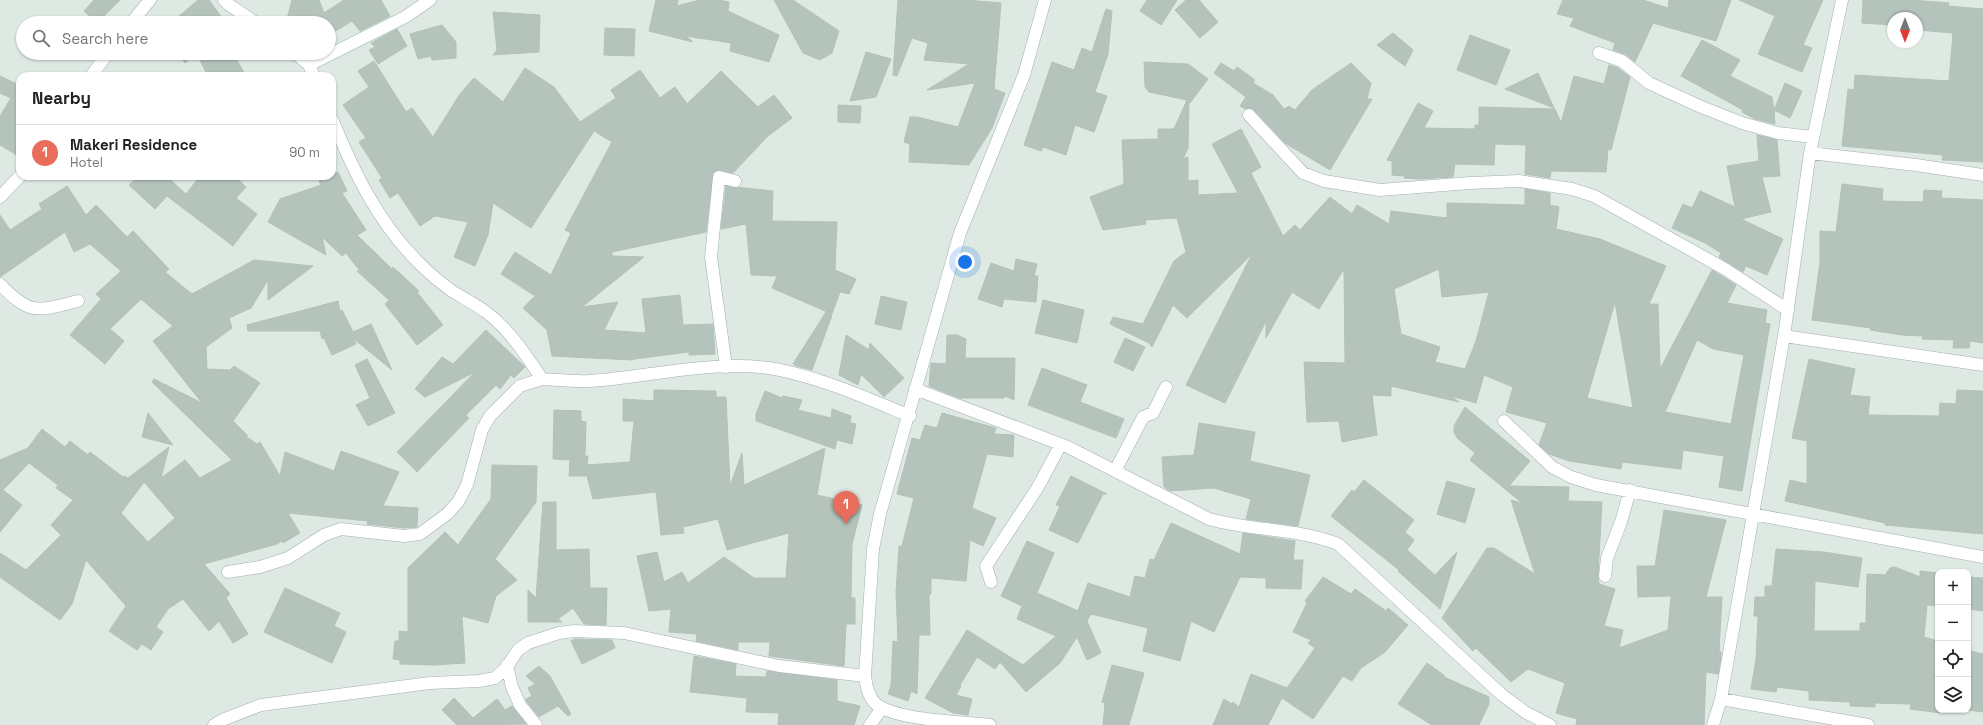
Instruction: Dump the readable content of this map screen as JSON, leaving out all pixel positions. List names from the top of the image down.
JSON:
{
  "north": "bottom",
  "page": {
    "search": "Search here",
    "heading": "Nearby",
    "list": [
      {
        "mark": "1",
        "name": "Makeri Residence",
        "note": "Hotel",
        "value": "90 m"
      }
    ],
    "pins": "1",
    "map_buttons": ["+", "−"]
  }
}
